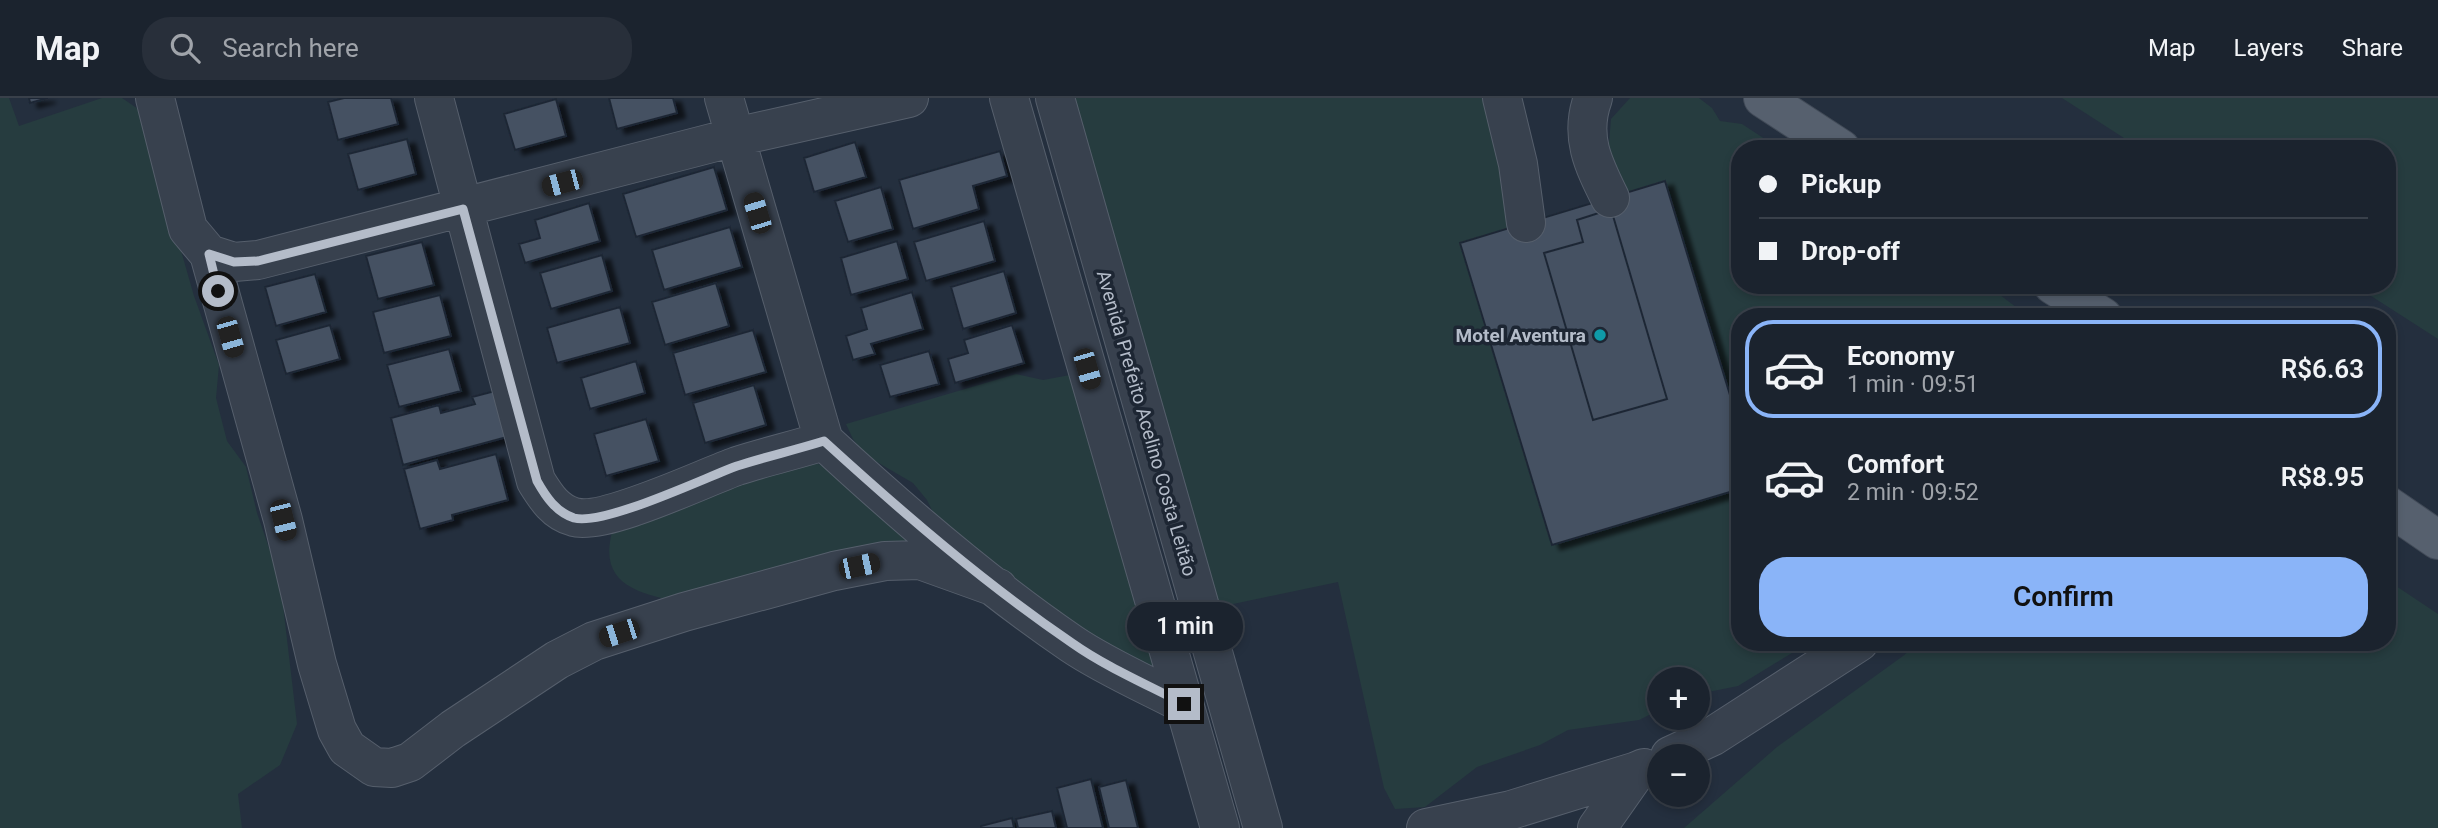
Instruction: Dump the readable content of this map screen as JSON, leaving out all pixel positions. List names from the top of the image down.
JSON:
{
  "streets": {
    "street": ["Avenida Prefeito Acelino Costa Leitão"]
  },
  "places": ["Motel Aventura"],
  "page": {
    "header": "Map",
    "search": "Search here",
    "nav": ["Map", "Layers", "Share"],
    "banner": ["Pickup", "Drop-off"],
    "list": [
      {
        "name": "Economy",
        "note": "1 min · 09:51",
        "value": "R$6.63"
      },
      {
        "name": "Comfort",
        "note": "2 min · 09:52",
        "value": "R$8.95"
      }
    ],
    "buttons": "Confirm",
    "bubble": "1 min",
    "map_buttons": ["+", "−"]
  }
}
